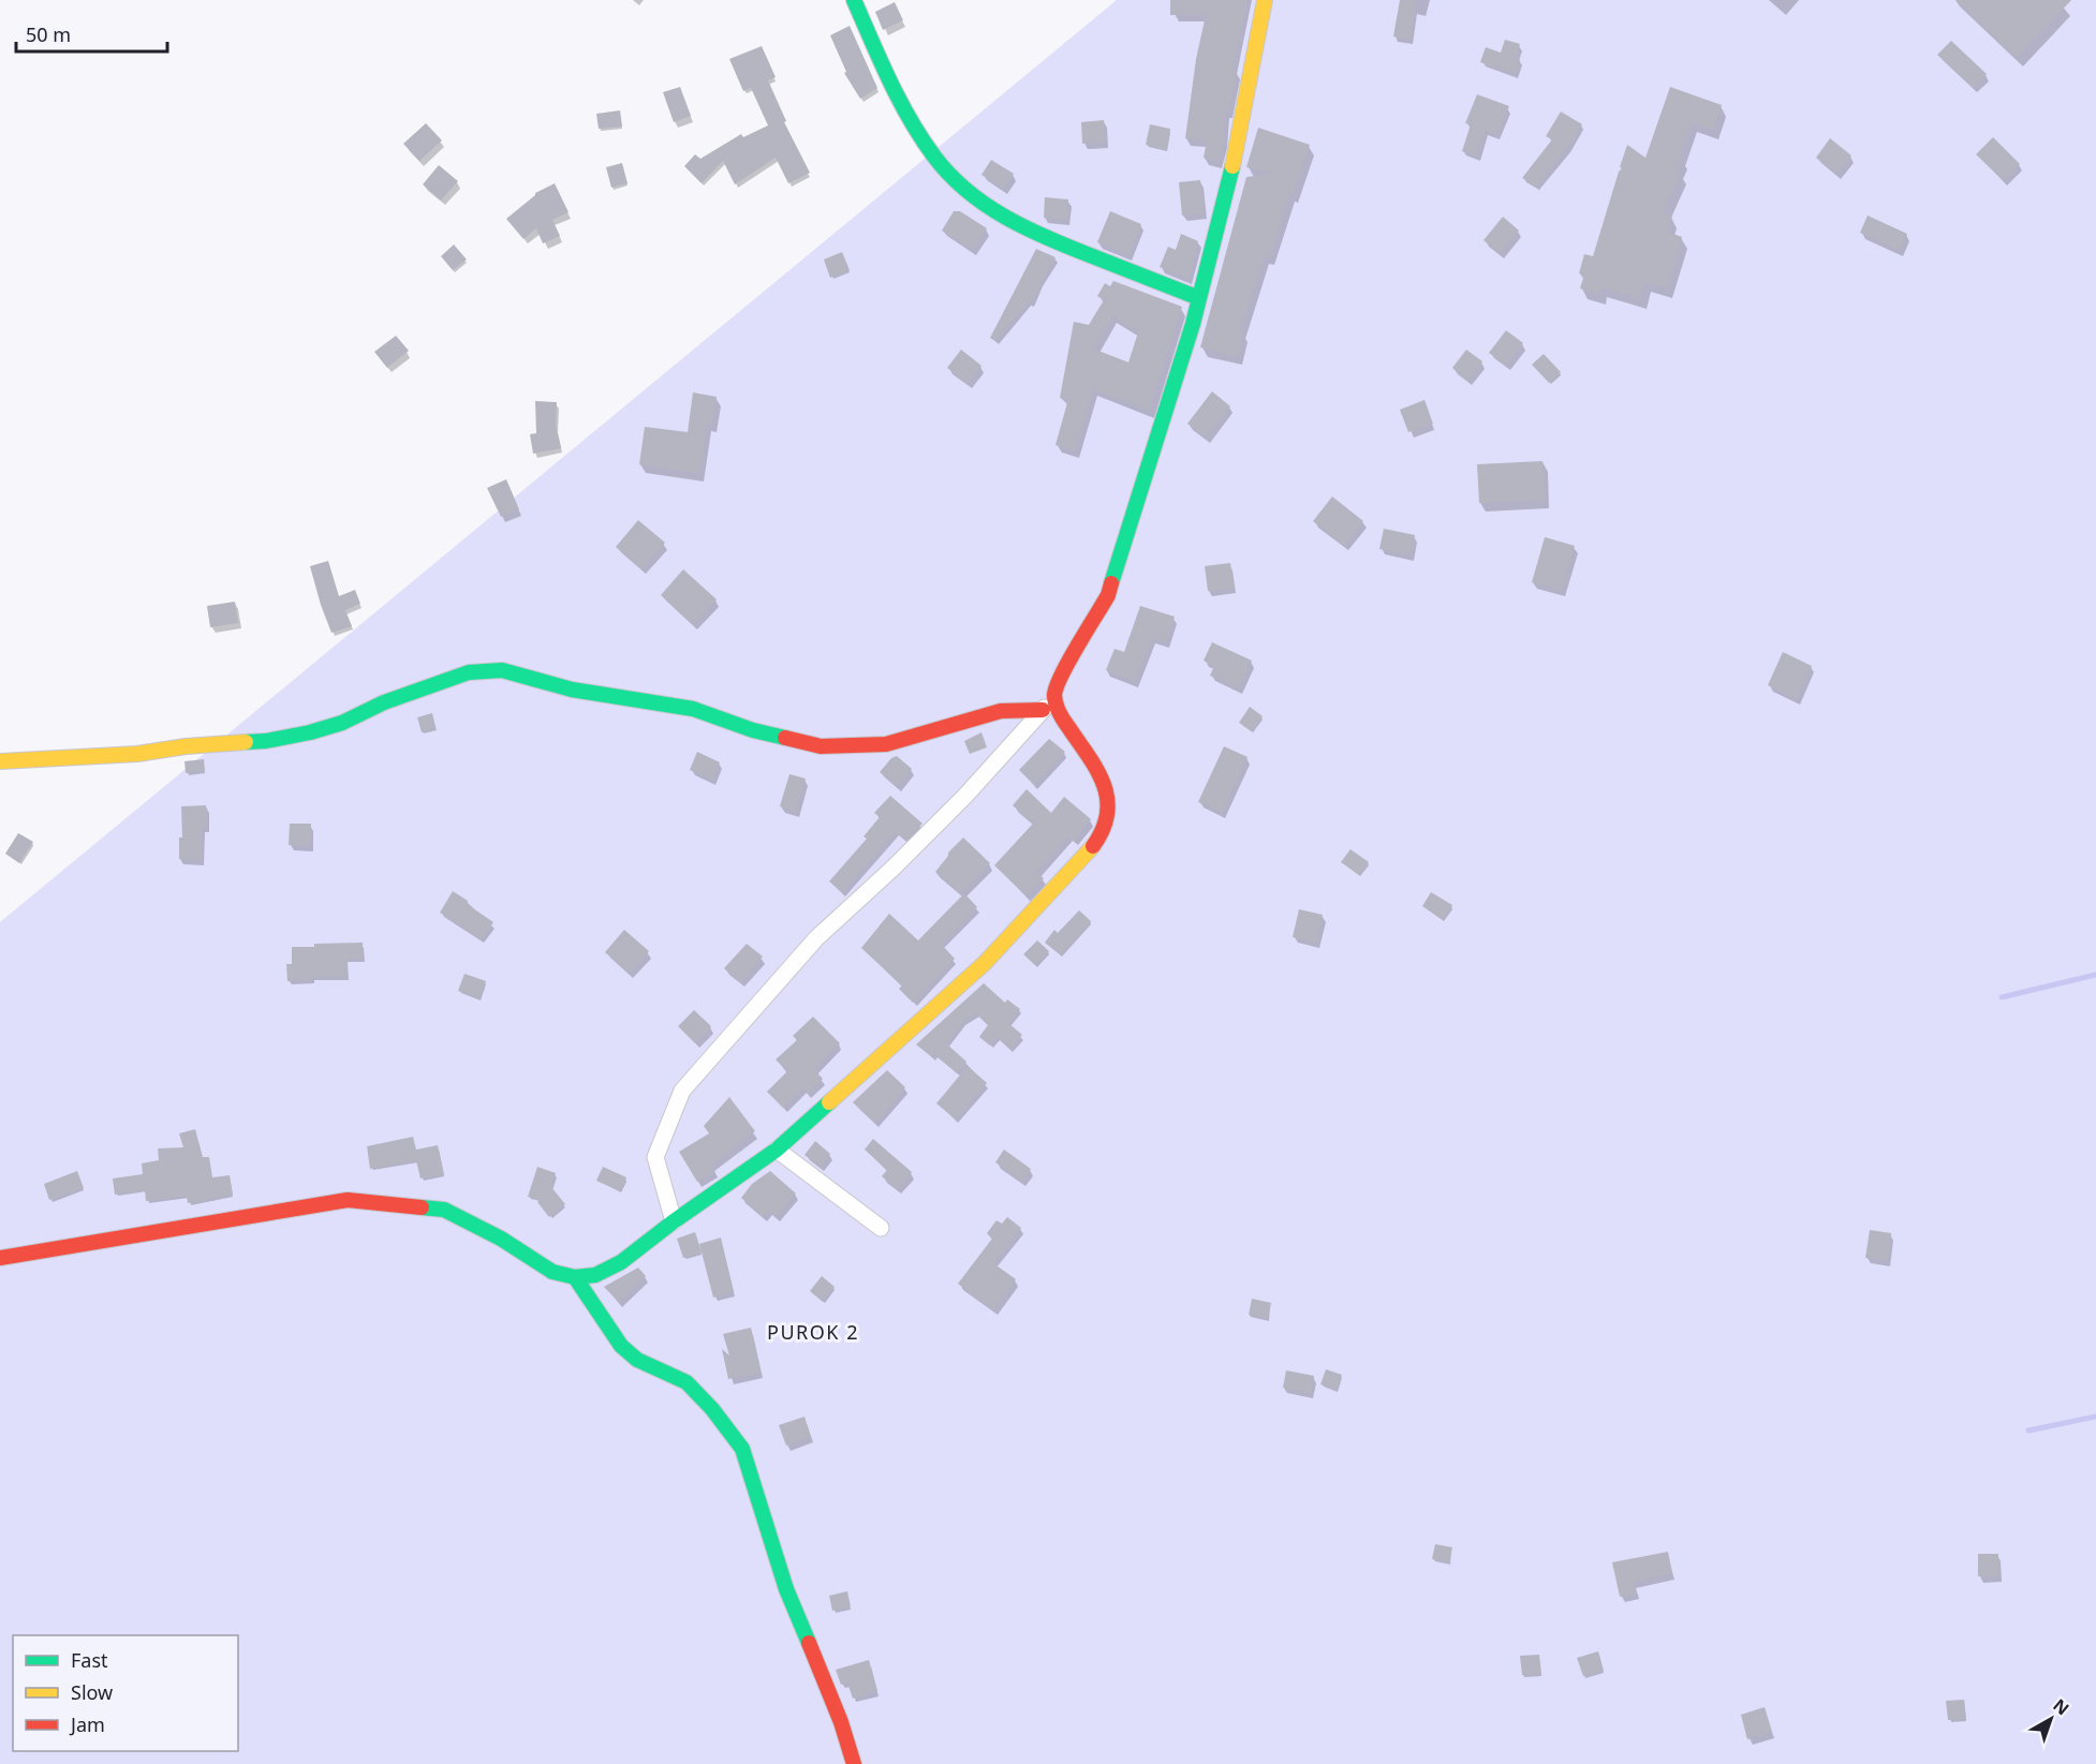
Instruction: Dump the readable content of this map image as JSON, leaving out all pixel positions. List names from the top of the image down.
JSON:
{
  "districts": ["PUROK 2"],
  "legend": ["Fast", "Slow", "Jam"],
  "scale_bar": "50 m",
  "north": "top right"
}
